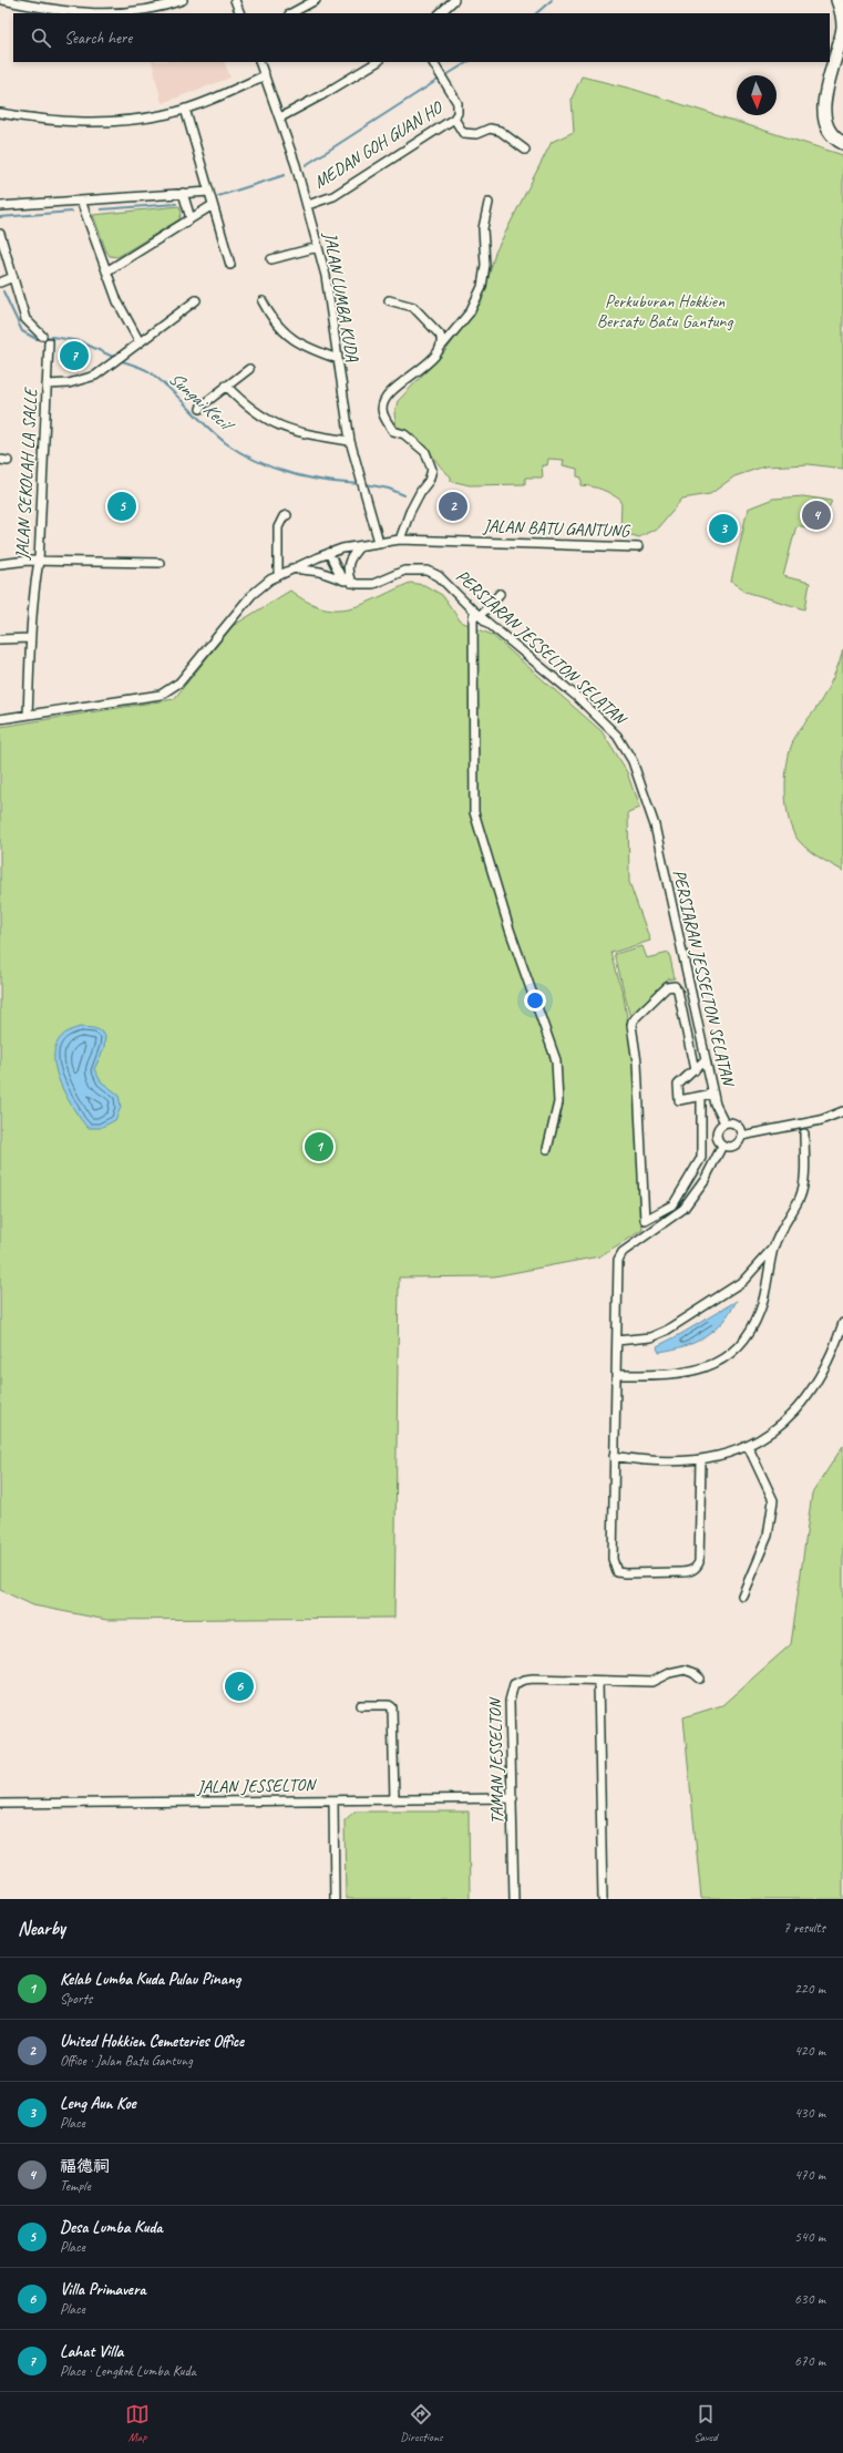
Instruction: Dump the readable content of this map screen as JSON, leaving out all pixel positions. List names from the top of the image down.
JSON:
{
  "streets": {
    "street": [
      "MEDAN GOH GUAN HO",
      "JALAN LUMBA KUDA",
      "JALAN SEKOLAH LA SALLE",
      "JALAN BATU GANTUNG",
      "PERSIARAN JESSELTON SELATAN",
      "TAMAN JESSELTON",
      "JALAN JESSELTON"
    ]
  },
  "crossings": [
    ["MEDAN GOH GUAN HO", "JALAN LUMBA KUDA"],
    ["JALAN LUMBA KUDA", "JALAN BATU GANTUNG"],
    ["JALAN SEKOLAH LA SALLE", "JALAN BATU GANTUNG"],
    ["JALAN BATU GANTUNG", "PERSIARAN JESSELTON SELATAN"],
    ["TAMAN JESSELTON", "JALAN JESSELTON"]
  ],
  "water": ["Sungai Kecil"],
  "parks": ["Perkuburan Hokkien Bersatu Batu Gantung"],
  "north": "bottom",
  "page": {
    "search": "Search here",
    "pins": [
      "7",
      "2",
      "5",
      "4",
      "3",
      "1",
      "6"
    ],
    "heading": ["Nearby", "7 results"],
    "list": [
      {
        "mark": "1",
        "name": "Kelab Lumba Kuda Pulau Pinang",
        "note": "Sports",
        "value": "220 m"
      },
      {
        "mark": "2",
        "name": "United Hokkien Cemeteries Office",
        "note": "Office · Jalan Batu Gantung",
        "value": "420 m"
      },
      {
        "mark": "3",
        "name": "Leng Aun Koe",
        "note": "Place",
        "value": "430 m"
      },
      {
        "mark": "4",
        "name": "福德祠",
        "note": "Temple",
        "value": "470 m"
      },
      {
        "mark": "5",
        "name": "Desa Lumba Kuda",
        "note": "Place",
        "value": "540 m"
      },
      {
        "mark": "6",
        "name": "Villa Primavera",
        "note": "Place",
        "value": "630 m"
      },
      {
        "mark": "7",
        "name": "Lahat Villa",
        "note": "Place · Lengkok Lumba Kuda",
        "value": "670 m"
      }
    ],
    "nav": ["Map", "Directions", "Saved"]
  }
}
